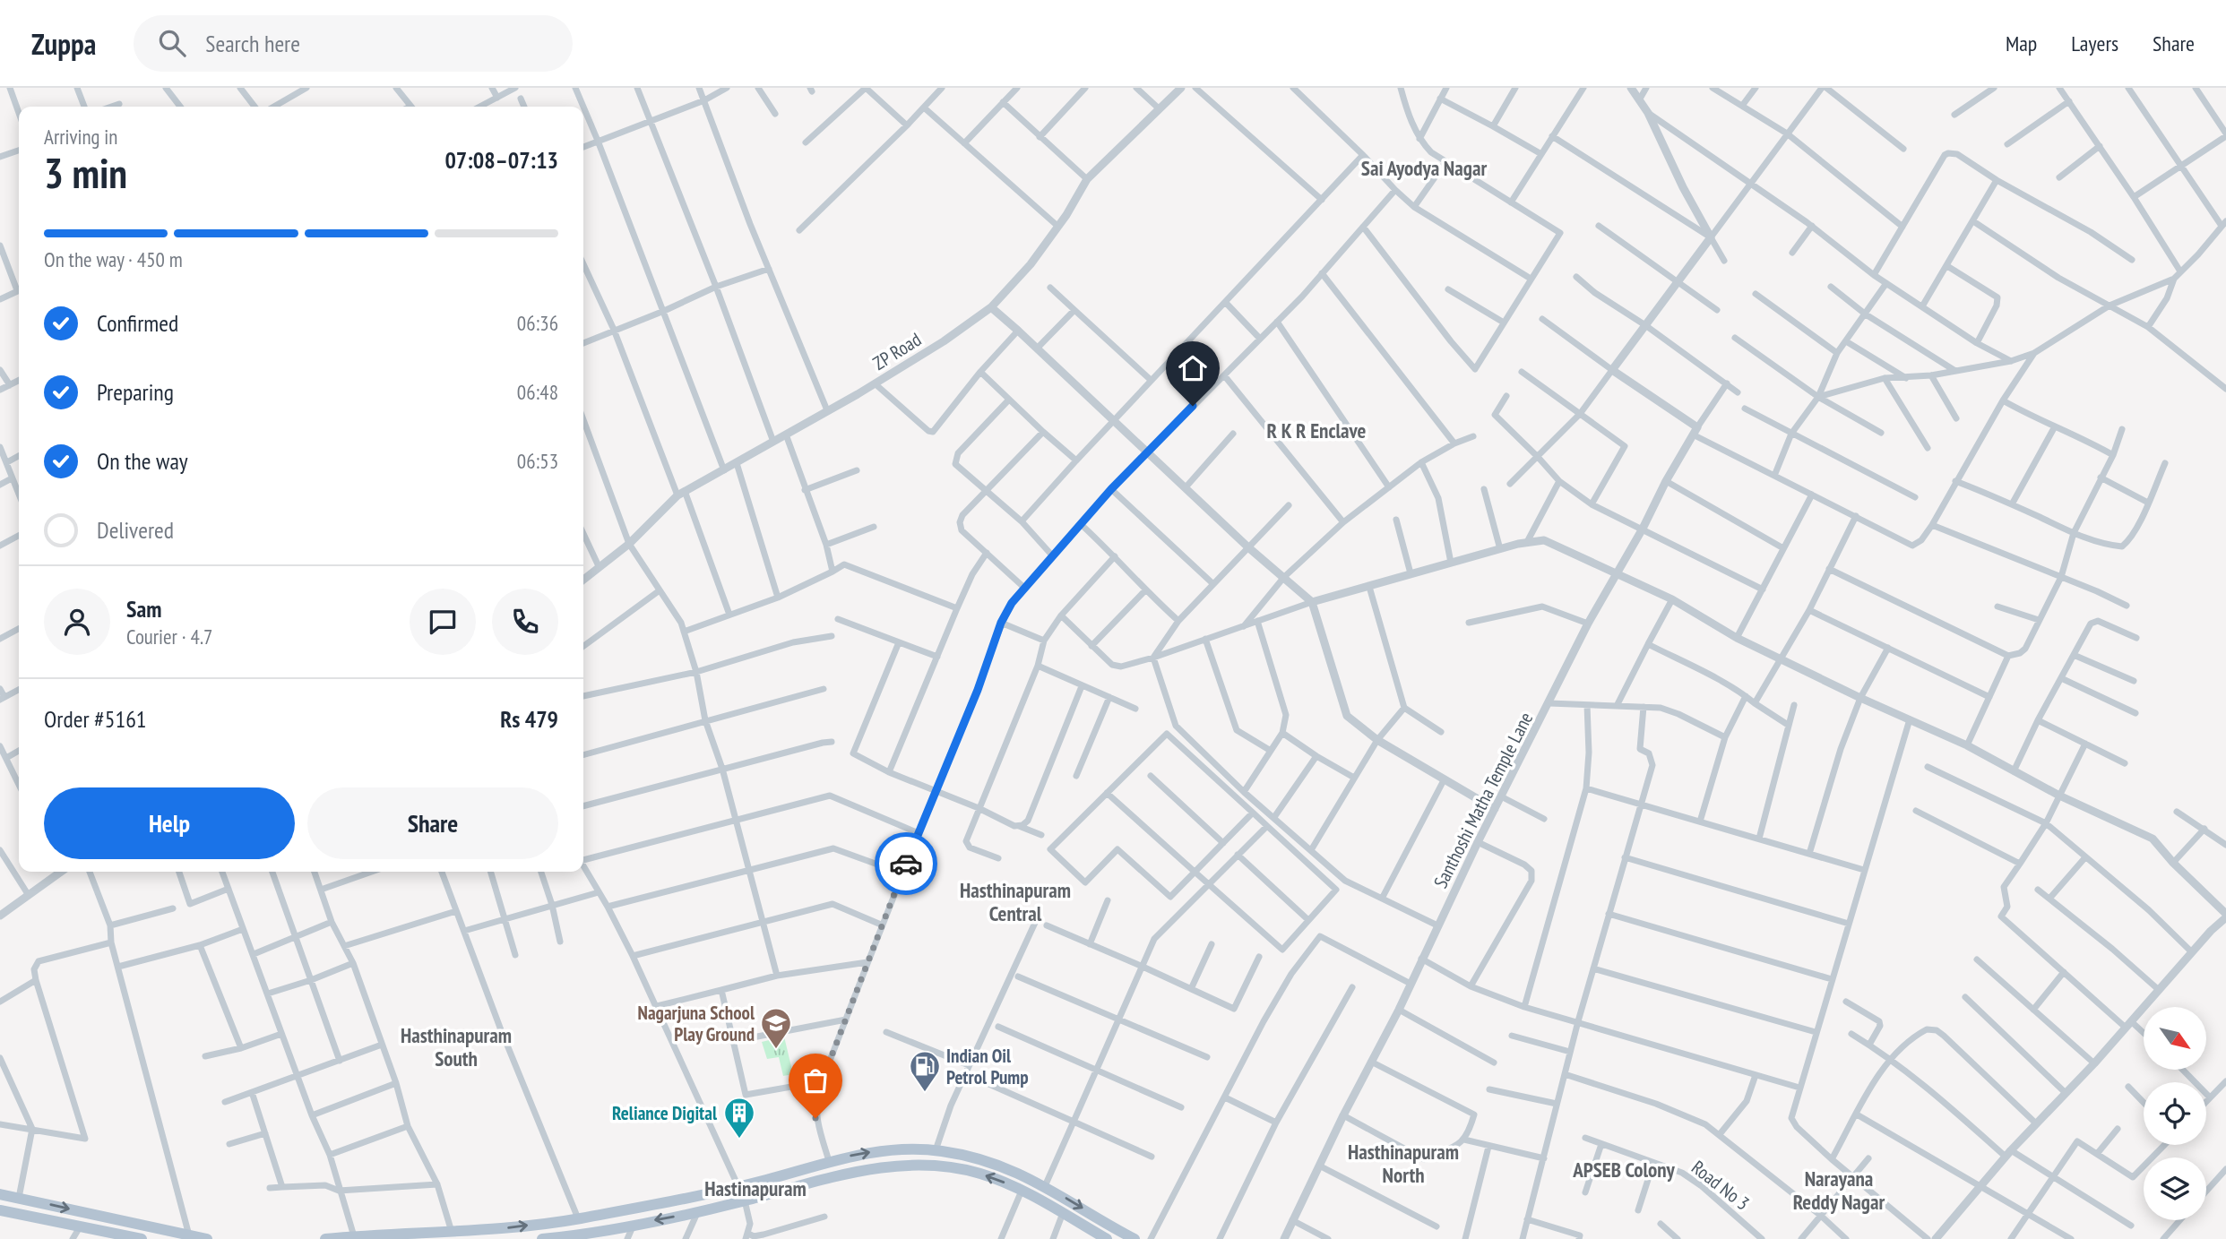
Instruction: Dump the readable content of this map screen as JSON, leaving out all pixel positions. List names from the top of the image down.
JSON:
{
  "streets": {
    "street": ["ZP Road", "Santhoshi Matha Temple Lane", "Road No 3"]
  },
  "districts": [
    "Sai Ayodya Nagar",
    "R K R Enclave",
    "Hasthinapuram Central",
    "Hasthinapuram South",
    "Hasthinapuram North",
    "APSEB Colony",
    "Narayana Reddy Nagar",
    "Hastinapuram"
  ],
  "places": {
    "school or university": ["Nagarjuna School Play Ground"],
    "fuel station": ["Indian Oil Petrol Pump"],
    "building": ["Reliance Digital"]
  },
  "north": "bottom right",
  "page": {
    "header": "Zuppa",
    "search": "Search here",
    "nav": ["Map", "Layers", "Share"],
    "heading": ["3 min", "Arriving in", "07:08–07:13"],
    "panel": [
      "Sam",
      "Courier · 4.7",
      "Order #5161",
      "Rs 479"
    ],
    "bar": "On the way · 450 m",
    "list": [
      ["Confirmed", "06:36"],
      ["Preparing", "06:48"],
      ["On the way", "06:53"],
      "Delivered"
    ],
    "buttons": ["Help", "Share"]
  }
}
